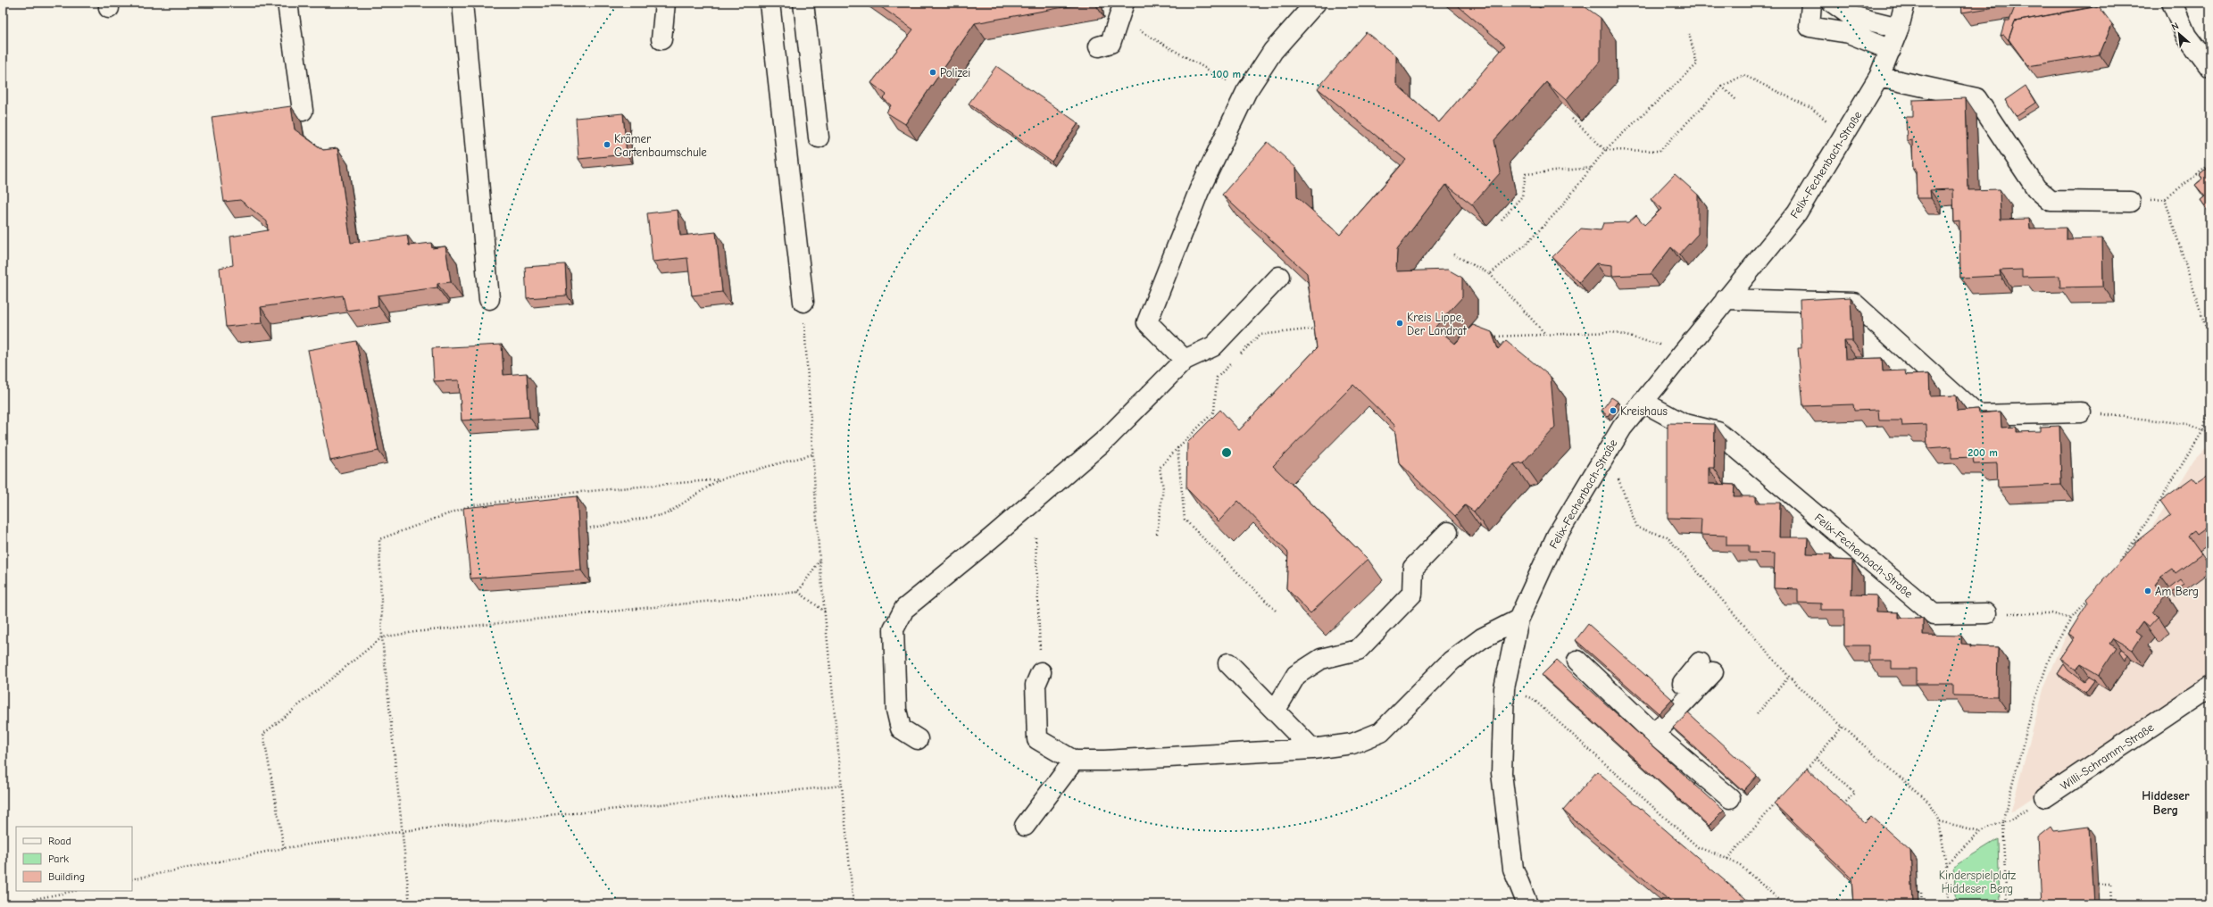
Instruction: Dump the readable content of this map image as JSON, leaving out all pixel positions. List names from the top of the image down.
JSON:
{
  "streets": {
    "street": ["Felix-Fechenbach-Straße", "Willi-Schramm-Straße"]
  },
  "districts": ["Hiddeser Berg"],
  "parks": ["Kinderspielplatz Hiddeser Berg"],
  "places": [
    "Polizei",
    "Krämer Gartenbaumschule",
    "Kreis Lippe, Der Landrat",
    "Kreishaus",
    "Am Berg"
  ],
  "legend": ["Road", "Park", "Building"],
  "north": "top left",
  "rings": ["100 m", "200 m"]
}
